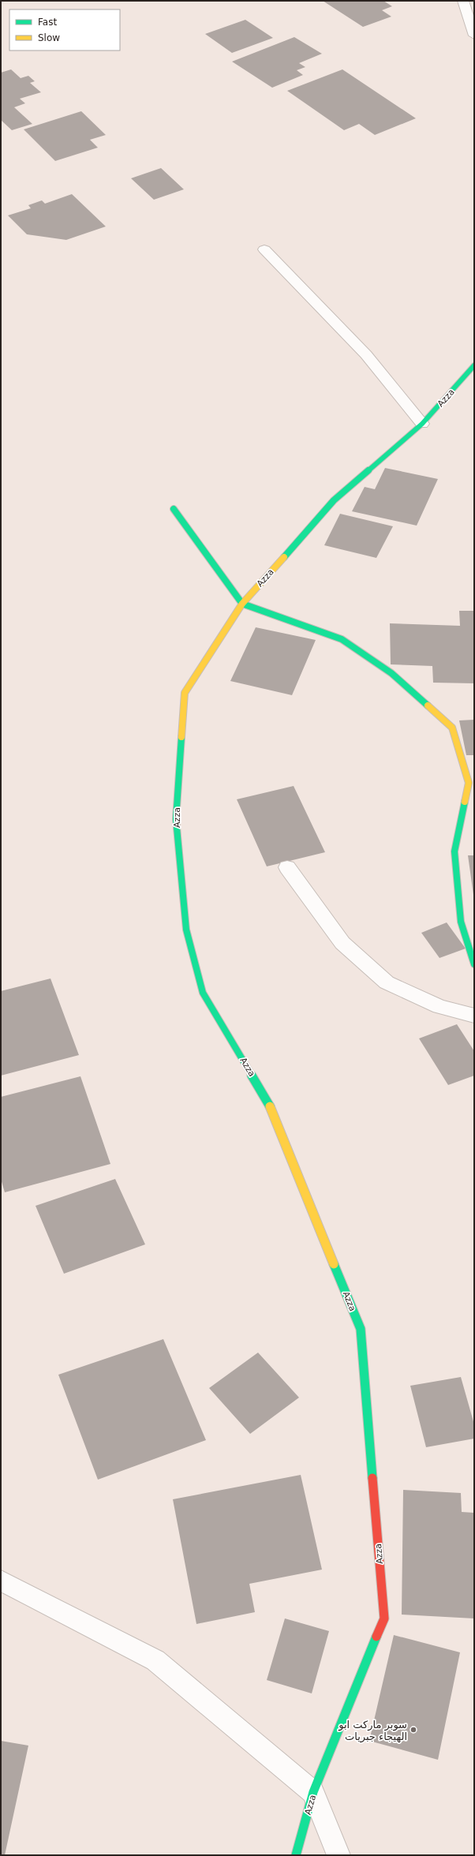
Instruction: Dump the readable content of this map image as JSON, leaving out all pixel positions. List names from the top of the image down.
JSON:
{
  "streets": {
    "street": ["Azza"]
  },
  "places": ["سوبر ماركت ابو الهيجاء جبريات"],
  "legend": ["Fast", "Slow"]
}
